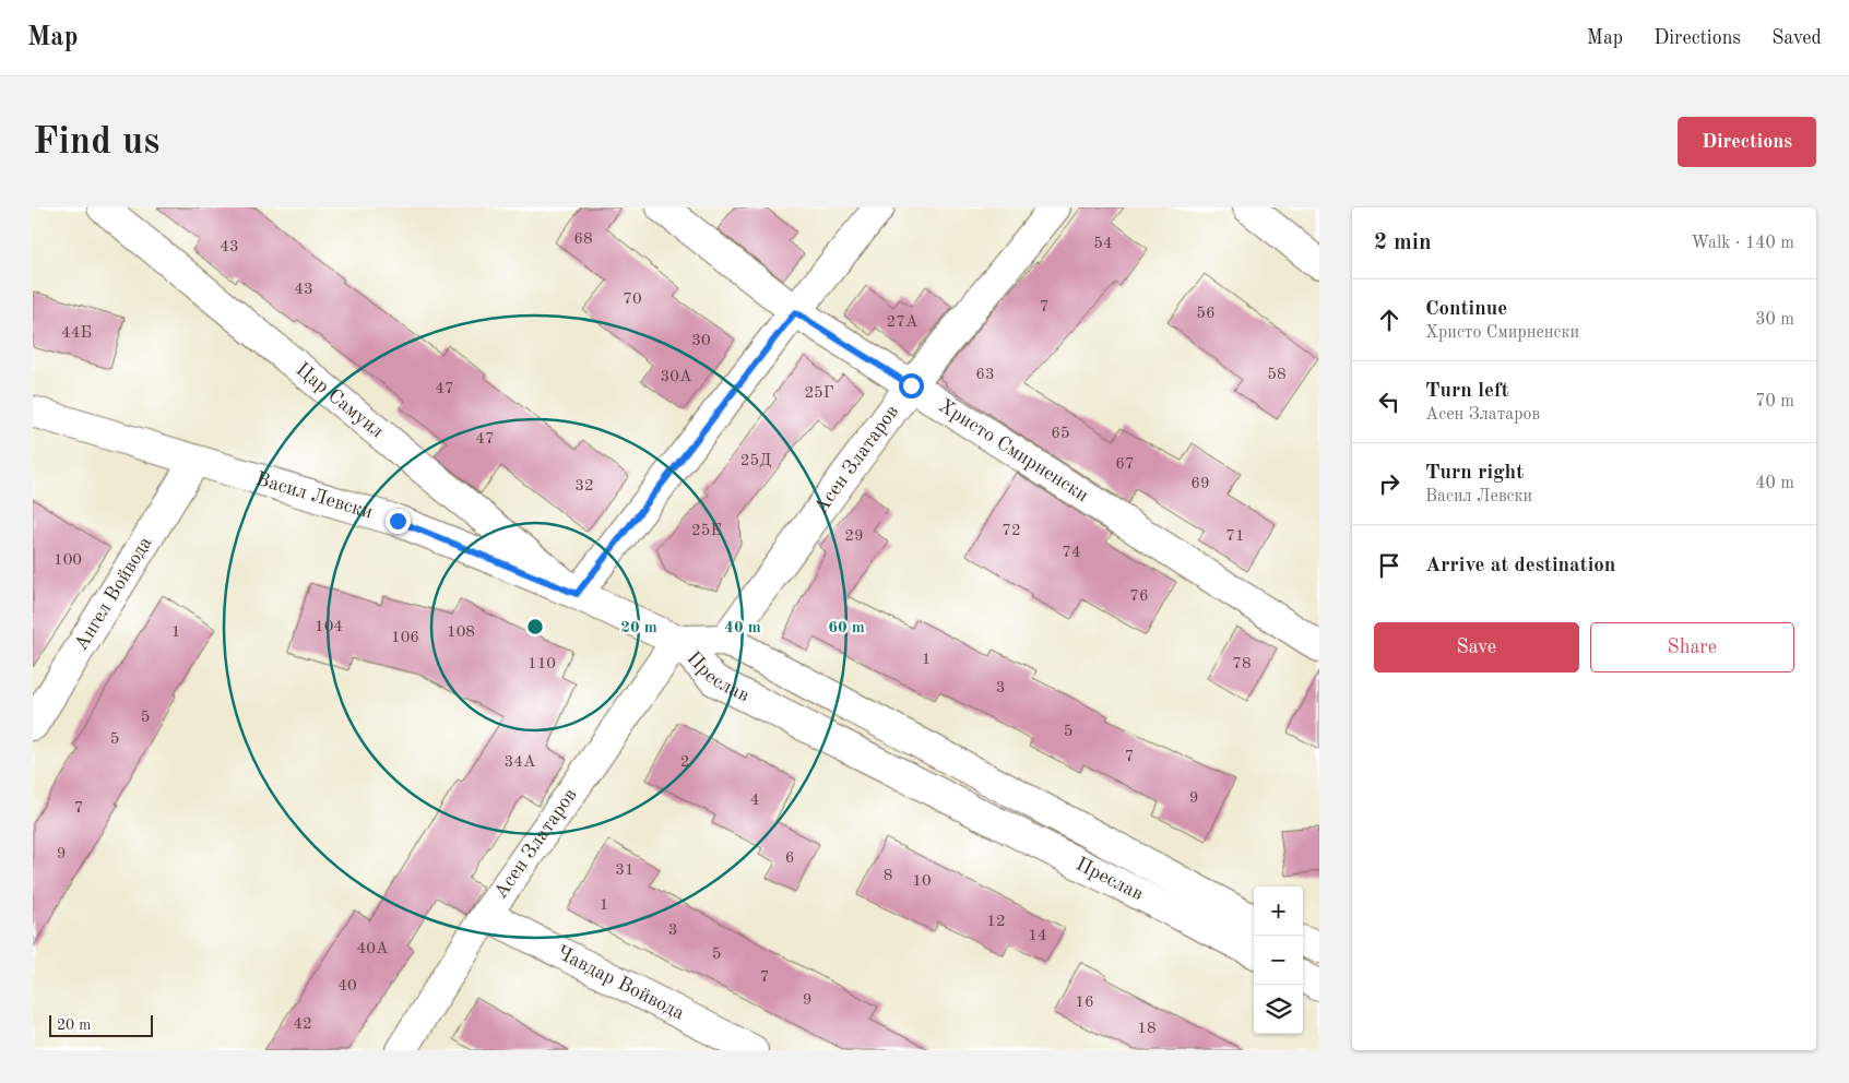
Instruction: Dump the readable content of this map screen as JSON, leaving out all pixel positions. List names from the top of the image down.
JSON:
{
  "streets": {
    "street": [
      "Цар Самуил",
      "Христо Смирненски",
      "Асен Златаров",
      "Васил Левски",
      "Ангел Войвода",
      "Преслав",
      "Чавдар Войвода"
    ]
  },
  "crossings": [
    ["Цар Самуил", "Васил Левски"],
    ["Христо Смирненски", "Асен Златаров"],
    ["Асен Златаров", "Васил Левски"],
    ["Асен Златаров", "Преслав"],
    ["Асен Златаров", "Чавдар Войвода"],
    ["Васил Левски", "Ангел Войвода"],
    ["Васил Левски", "Преслав"]
  ],
  "house_numbers": [
    "68",
    "54",
    "43",
    "43",
    "70",
    "7",
    "56",
    "27А",
    "44Б",
    "30",
    "63",
    "58",
    "30А",
    "47",
    "25Г",
    "65",
    "47",
    "25Д",
    "67",
    "69",
    "32",
    "25Е",
    "72",
    "29",
    "71",
    "74",
    "100",
    "76",
    "104",
    "1",
    "108",
    "106",
    "1",
    "110",
    "78",
    "3",
    "5",
    "5",
    "5",
    "7",
    "34А",
    "2",
    "9",
    "4",
    "7",
    "9",
    "6",
    "31",
    "8",
    "10",
    "1",
    "12",
    "3",
    "14",
    "40А",
    "5",
    "7",
    "40",
    "9",
    "16",
    "42",
    "18"
  ],
  "scale_bar": "20 m",
  "page": {
    "header": "Map",
    "nav": ["Map", "Directions", "Saved"],
    "buttons": [
      "Directions",
      ["Save", "Share"]
    ],
    "title": "Find us",
    "heading": ["2 min", "Walk · 140 m"],
    "list": [
      ["Continue", "Христо Смирненски", "30 m"],
      ["Turn left", "Асен Златаров", "70 m"],
      ["Turn right", "Васил Левски", "40 m"],
      "Arrive at destination"
    ],
    "map_buttons": ["+", "−"],
    "scale": "20 m"
  },
  "rings": ["20 m", "40 m", "60 m"]
}
